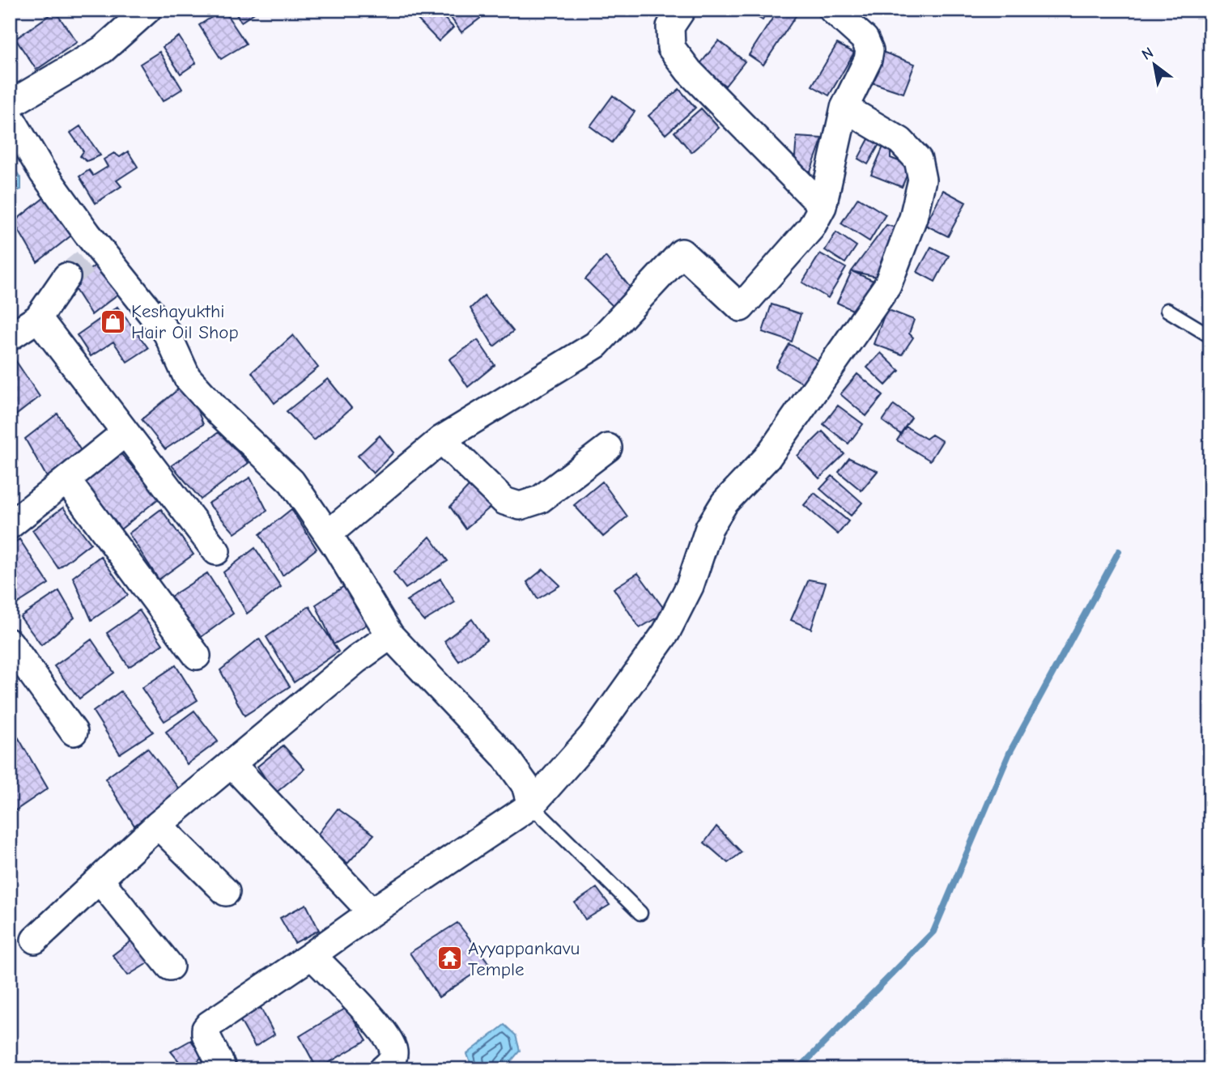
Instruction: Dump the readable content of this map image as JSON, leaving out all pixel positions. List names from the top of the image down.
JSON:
{
  "places": {
    "shop": ["Keshayukthi Hair Oil Shop"],
    "temple": ["Ayyappankavu Temple"]
  },
  "north": "top left"
}
